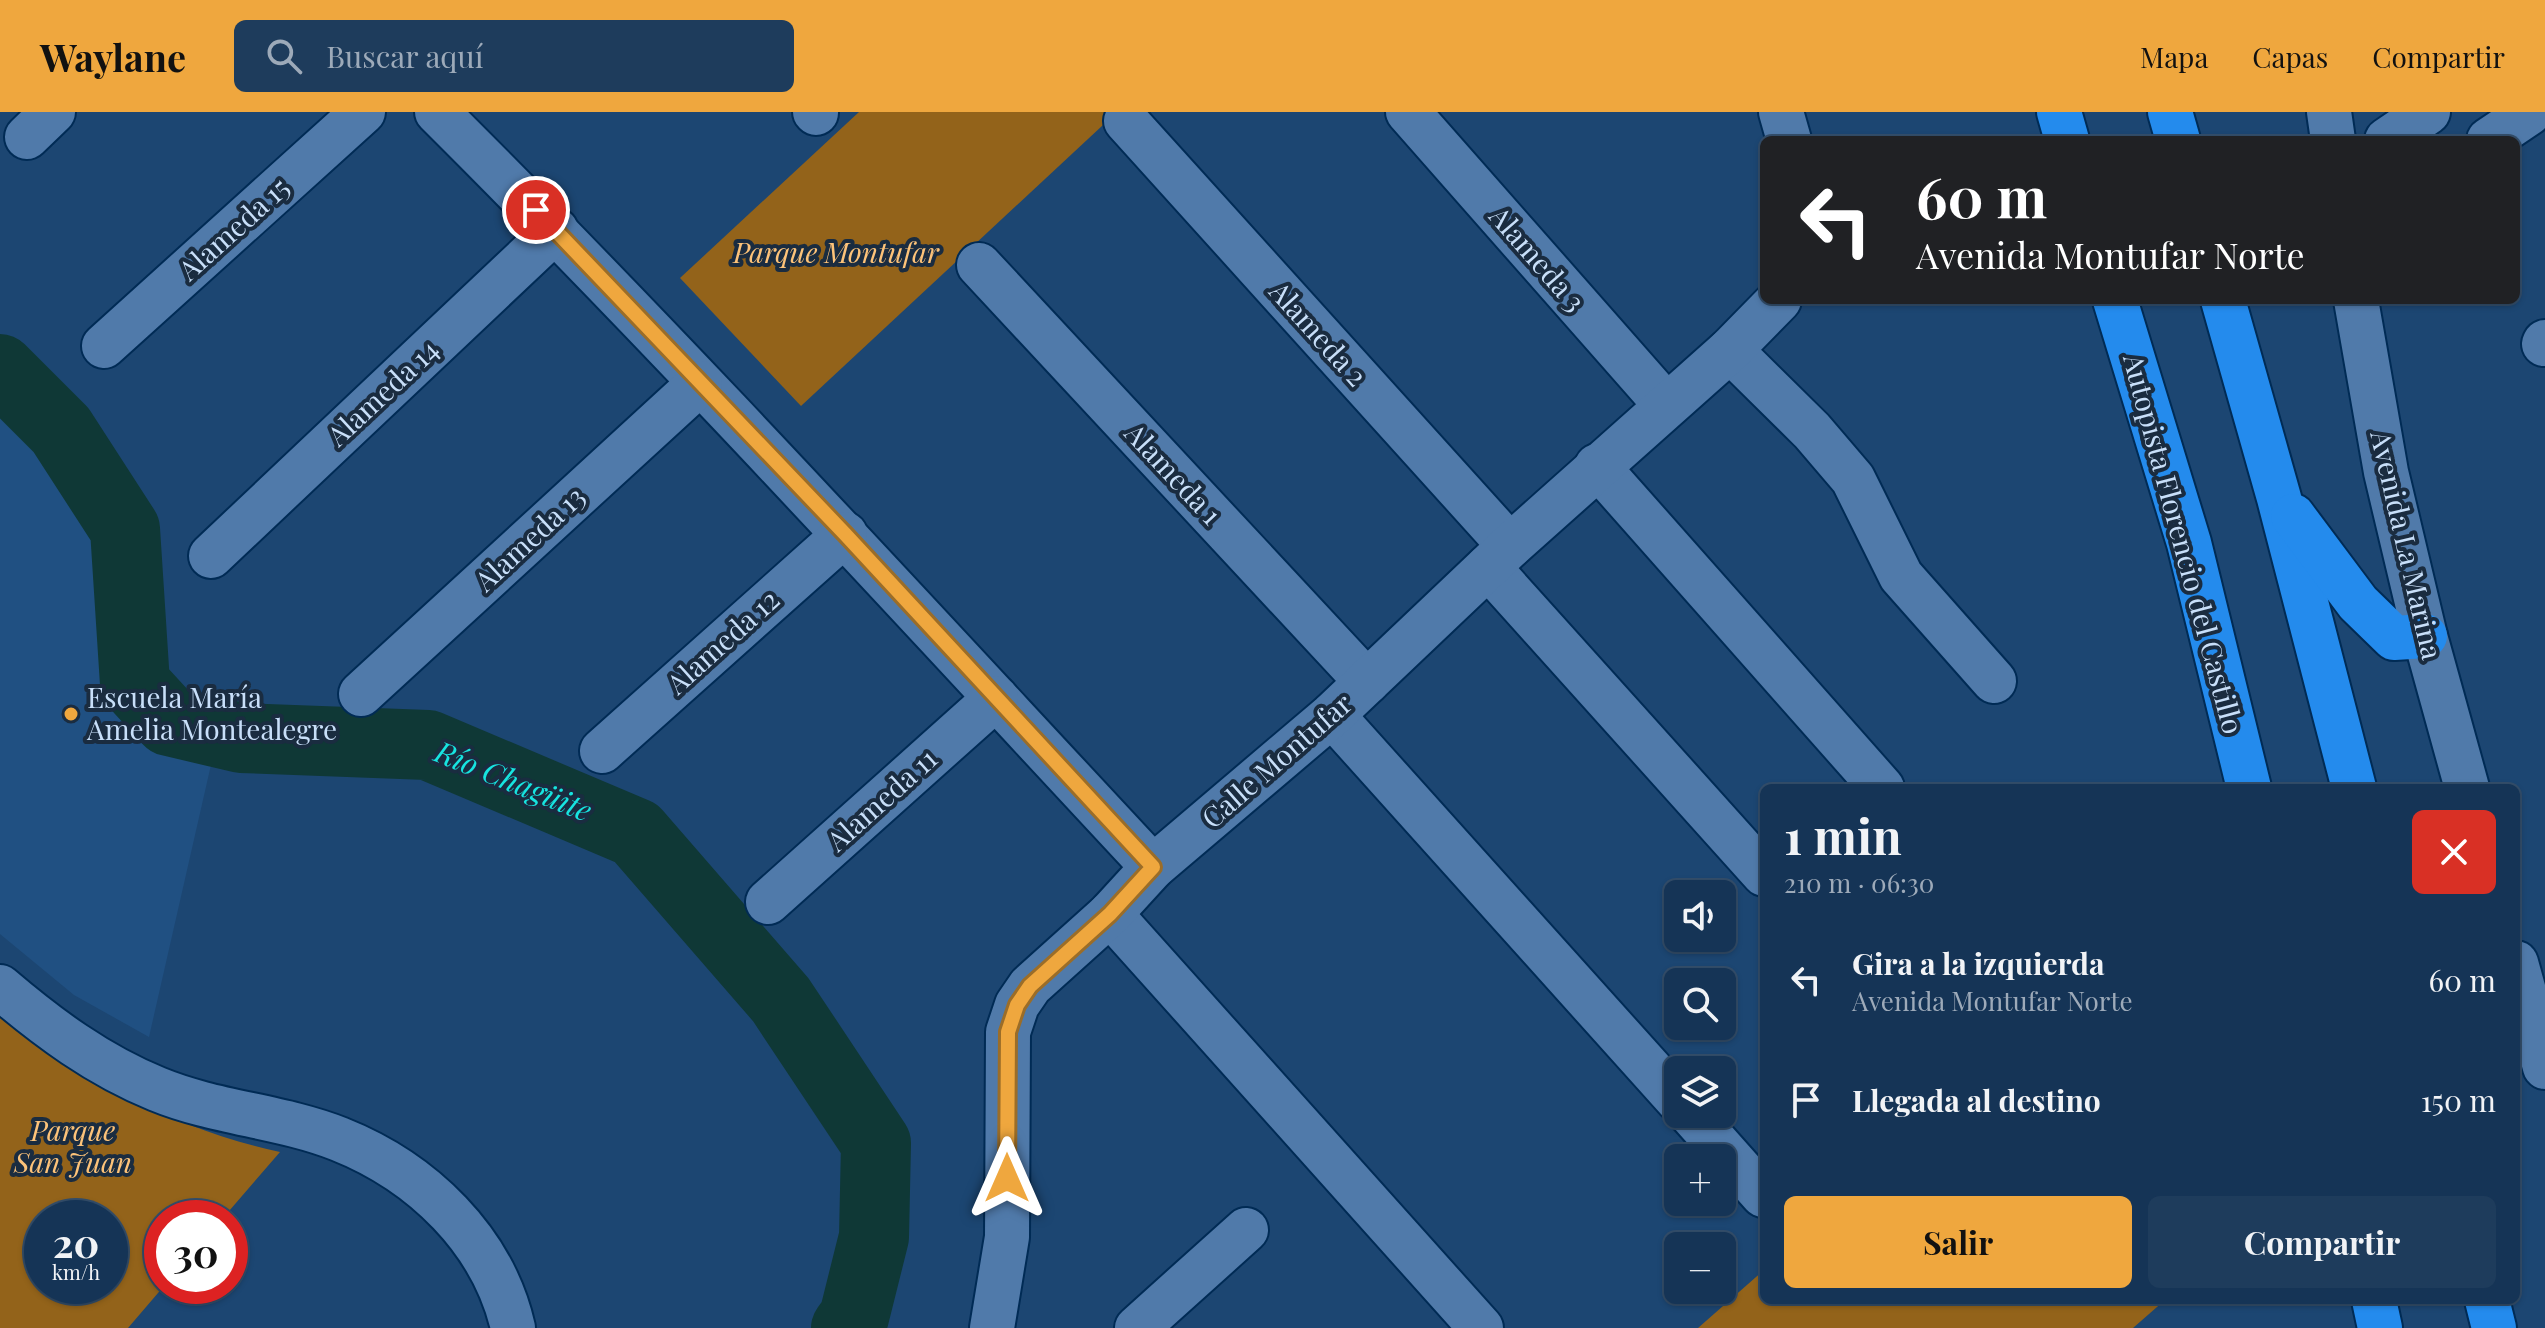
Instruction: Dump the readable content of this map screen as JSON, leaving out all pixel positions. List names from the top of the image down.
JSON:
{
  "streets": {
    "highway": ["Autopista Florencio del Castillo"],
    "street": [
      "Alameda 15",
      "Alameda 3",
      "Alameda 2",
      "Alameda 14",
      "Alameda 1",
      "Alameda 13",
      "Avenida La Marina",
      "Alameda 12",
      "Calle Montufar",
      "Alameda 11"
    ]
  },
  "crossings": [
    ["Alameda 3", "Calle Montufar"],
    ["Alameda 2", "Calle Montufar"],
    ["Alameda 1", "Calle Montufar"]
  ],
  "water": ["Río Chagüite"],
  "parks": ["Parque Montufar", "Parque San Juan"],
  "places": ["Escuela María Amelia Montealegre"],
  "page": {
    "header": "Waylane",
    "search": "Buscar aquí",
    "nav": ["Mapa", "Capas", "Compartir"],
    "turn": ["60 m", "Avenida Montufar Norte"],
    "heading": ["1 min", "210 m · 06:30"],
    "map_buttons": ["+", "−"],
    "list": [
      {
        "name": "Gira a la izquierda",
        "note": "Avenida Montufar Norte",
        "value": "60 m"
      },
      {
        "name": "Llegada al destino",
        "value": "150 m"
      }
    ],
    "buttons": ["Salir", "Compartir"],
    "speed": "20 km/h",
    "limit": "30"
  }
}
